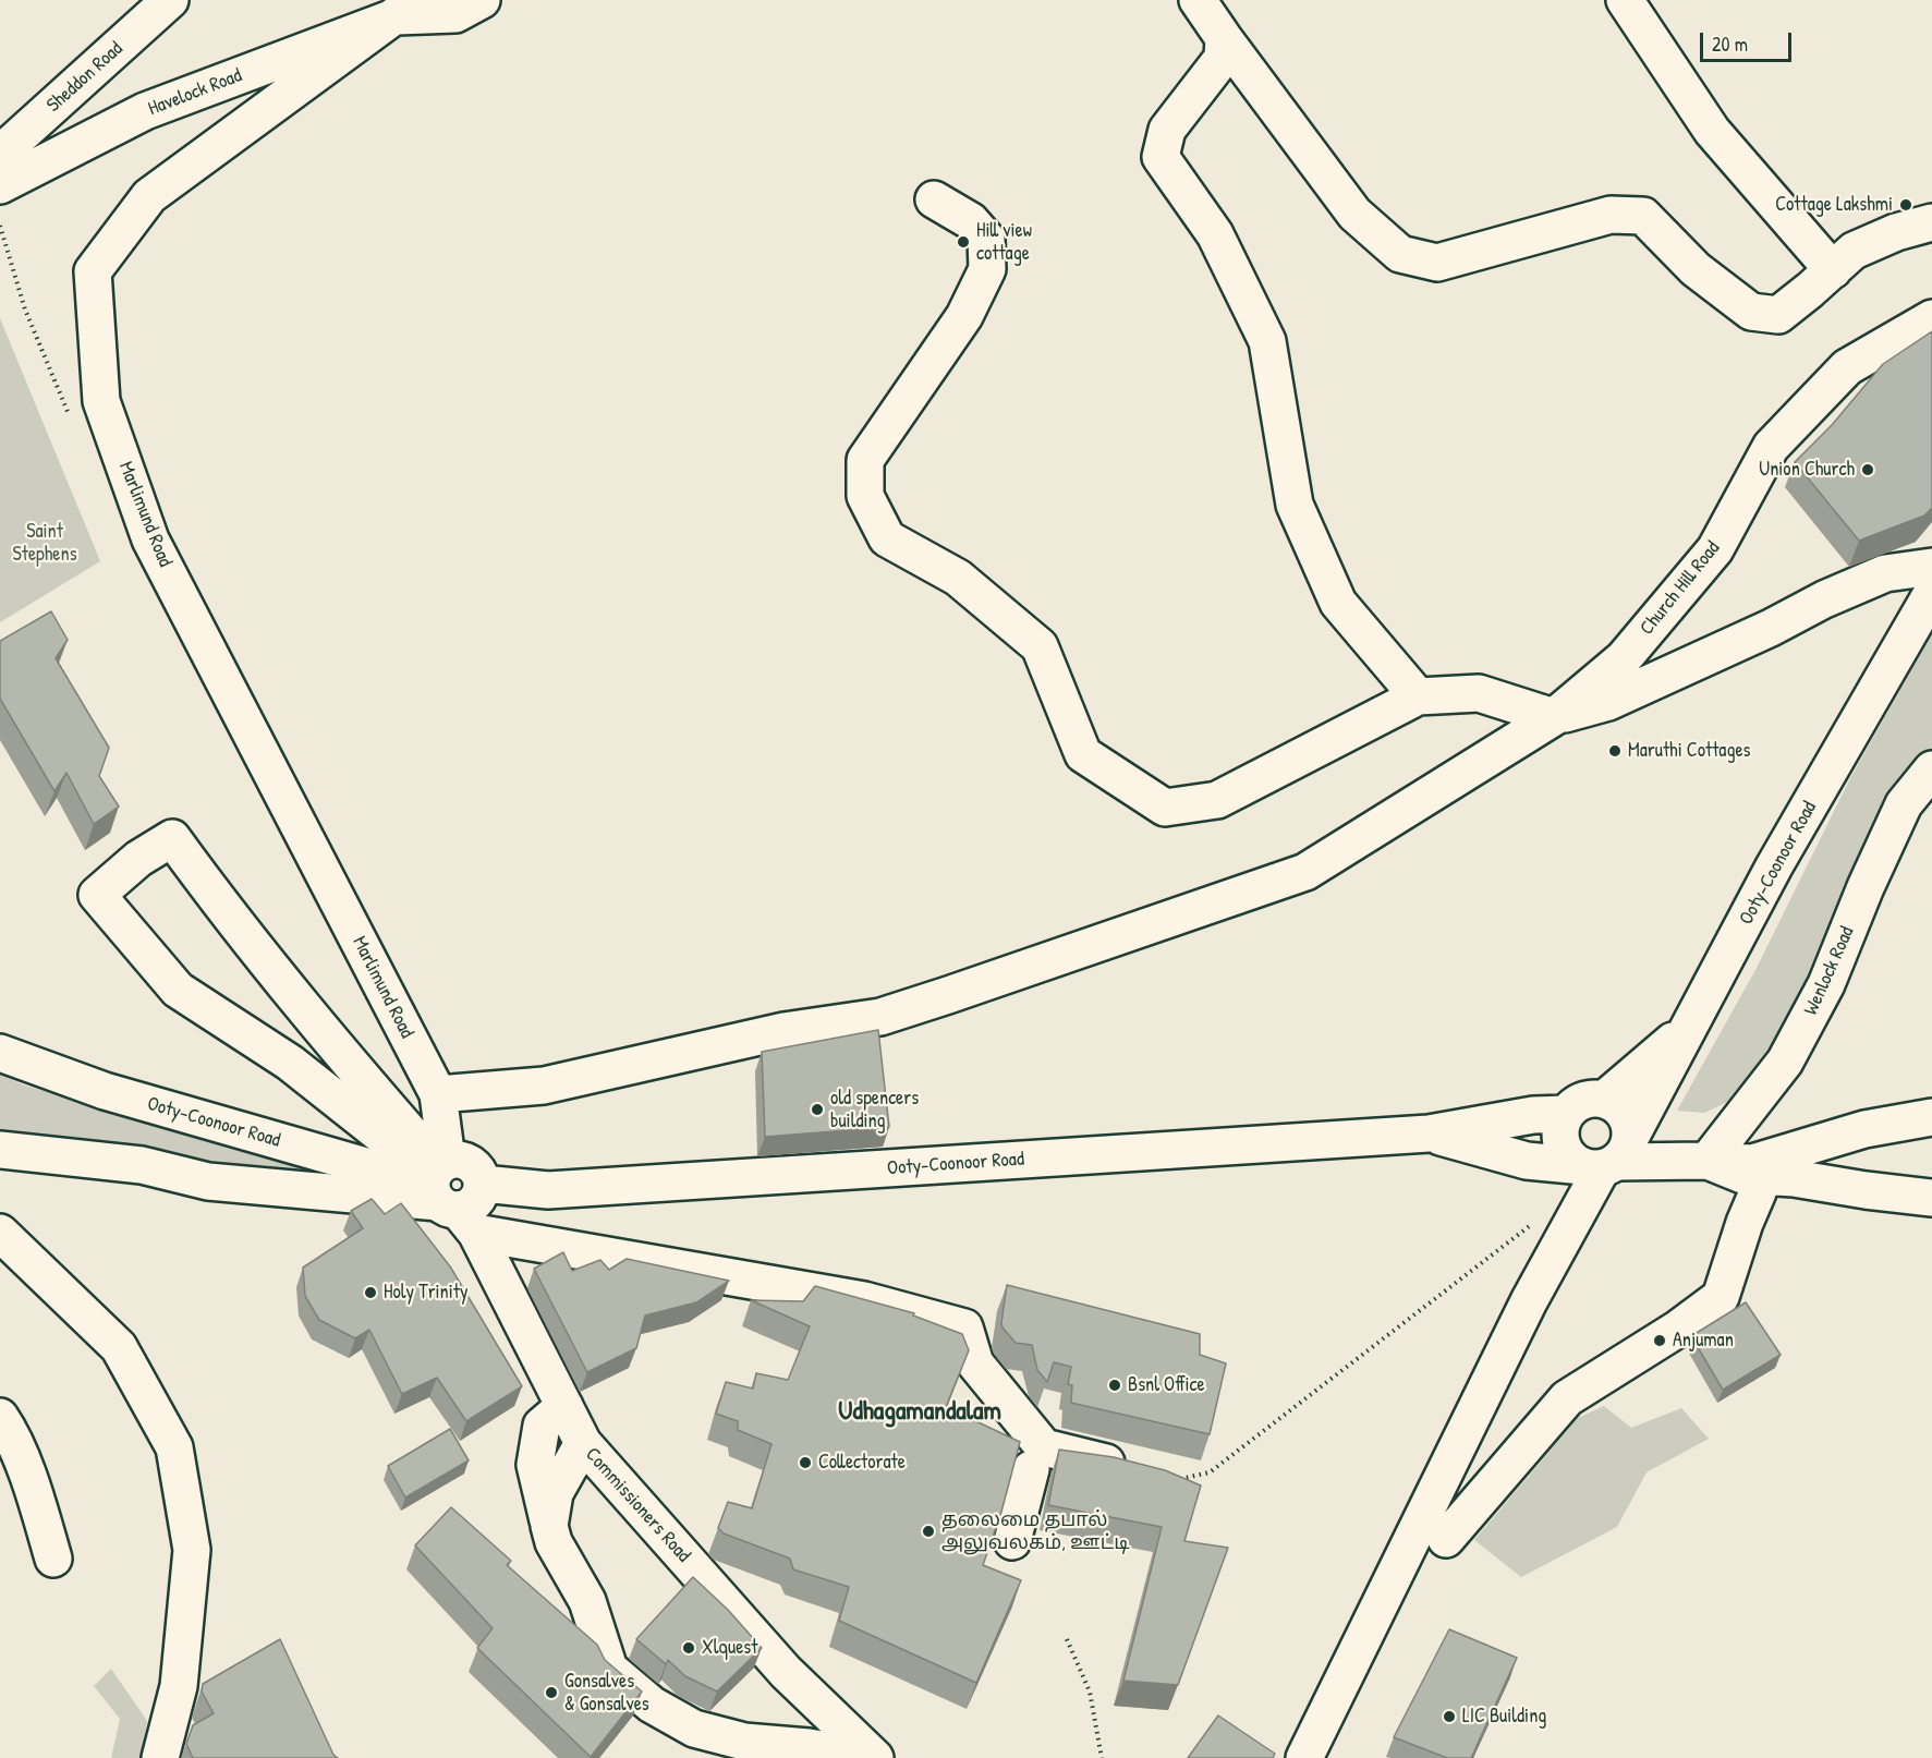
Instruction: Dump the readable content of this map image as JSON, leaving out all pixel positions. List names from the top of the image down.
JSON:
{
  "streets": {
    "main road": [
      "Sheddon Road",
      "Havelock Road",
      "Marlimund Road",
      "Church Hill Road",
      "Ooty-Coonoor Road",
      "Wenlock Road",
      "Commissioners Road"
    ]
  },
  "crossings": [
    ["Havelock Road", "Marlimund Road"],
    ["Marlimund Road", "Ooty-Coonoor Road"],
    ["Marlimund Road", "Commissioners Road"],
    ["Ooty-Coonoor Road", "Commissioners Road"]
  ],
  "districts": ["Udhagamandalam"],
  "parks": ["Saint Stephens"],
  "places": [
    "Cottage Lakshmi",
    "Hill view cottage",
    "Union Church",
    "Maruthi Cottages",
    "old spencers building",
    "Holy Trinity",
    "Anjuman",
    "Bsnl Office",
    "Collectorate",
    "தலைமை தபால் அலுவலகம், ஊட்டி",
    "Xlquest",
    "Gonsalves & Gonsalves",
    "LIC Building"
  ],
  "scale_bar": "20 m"
}
